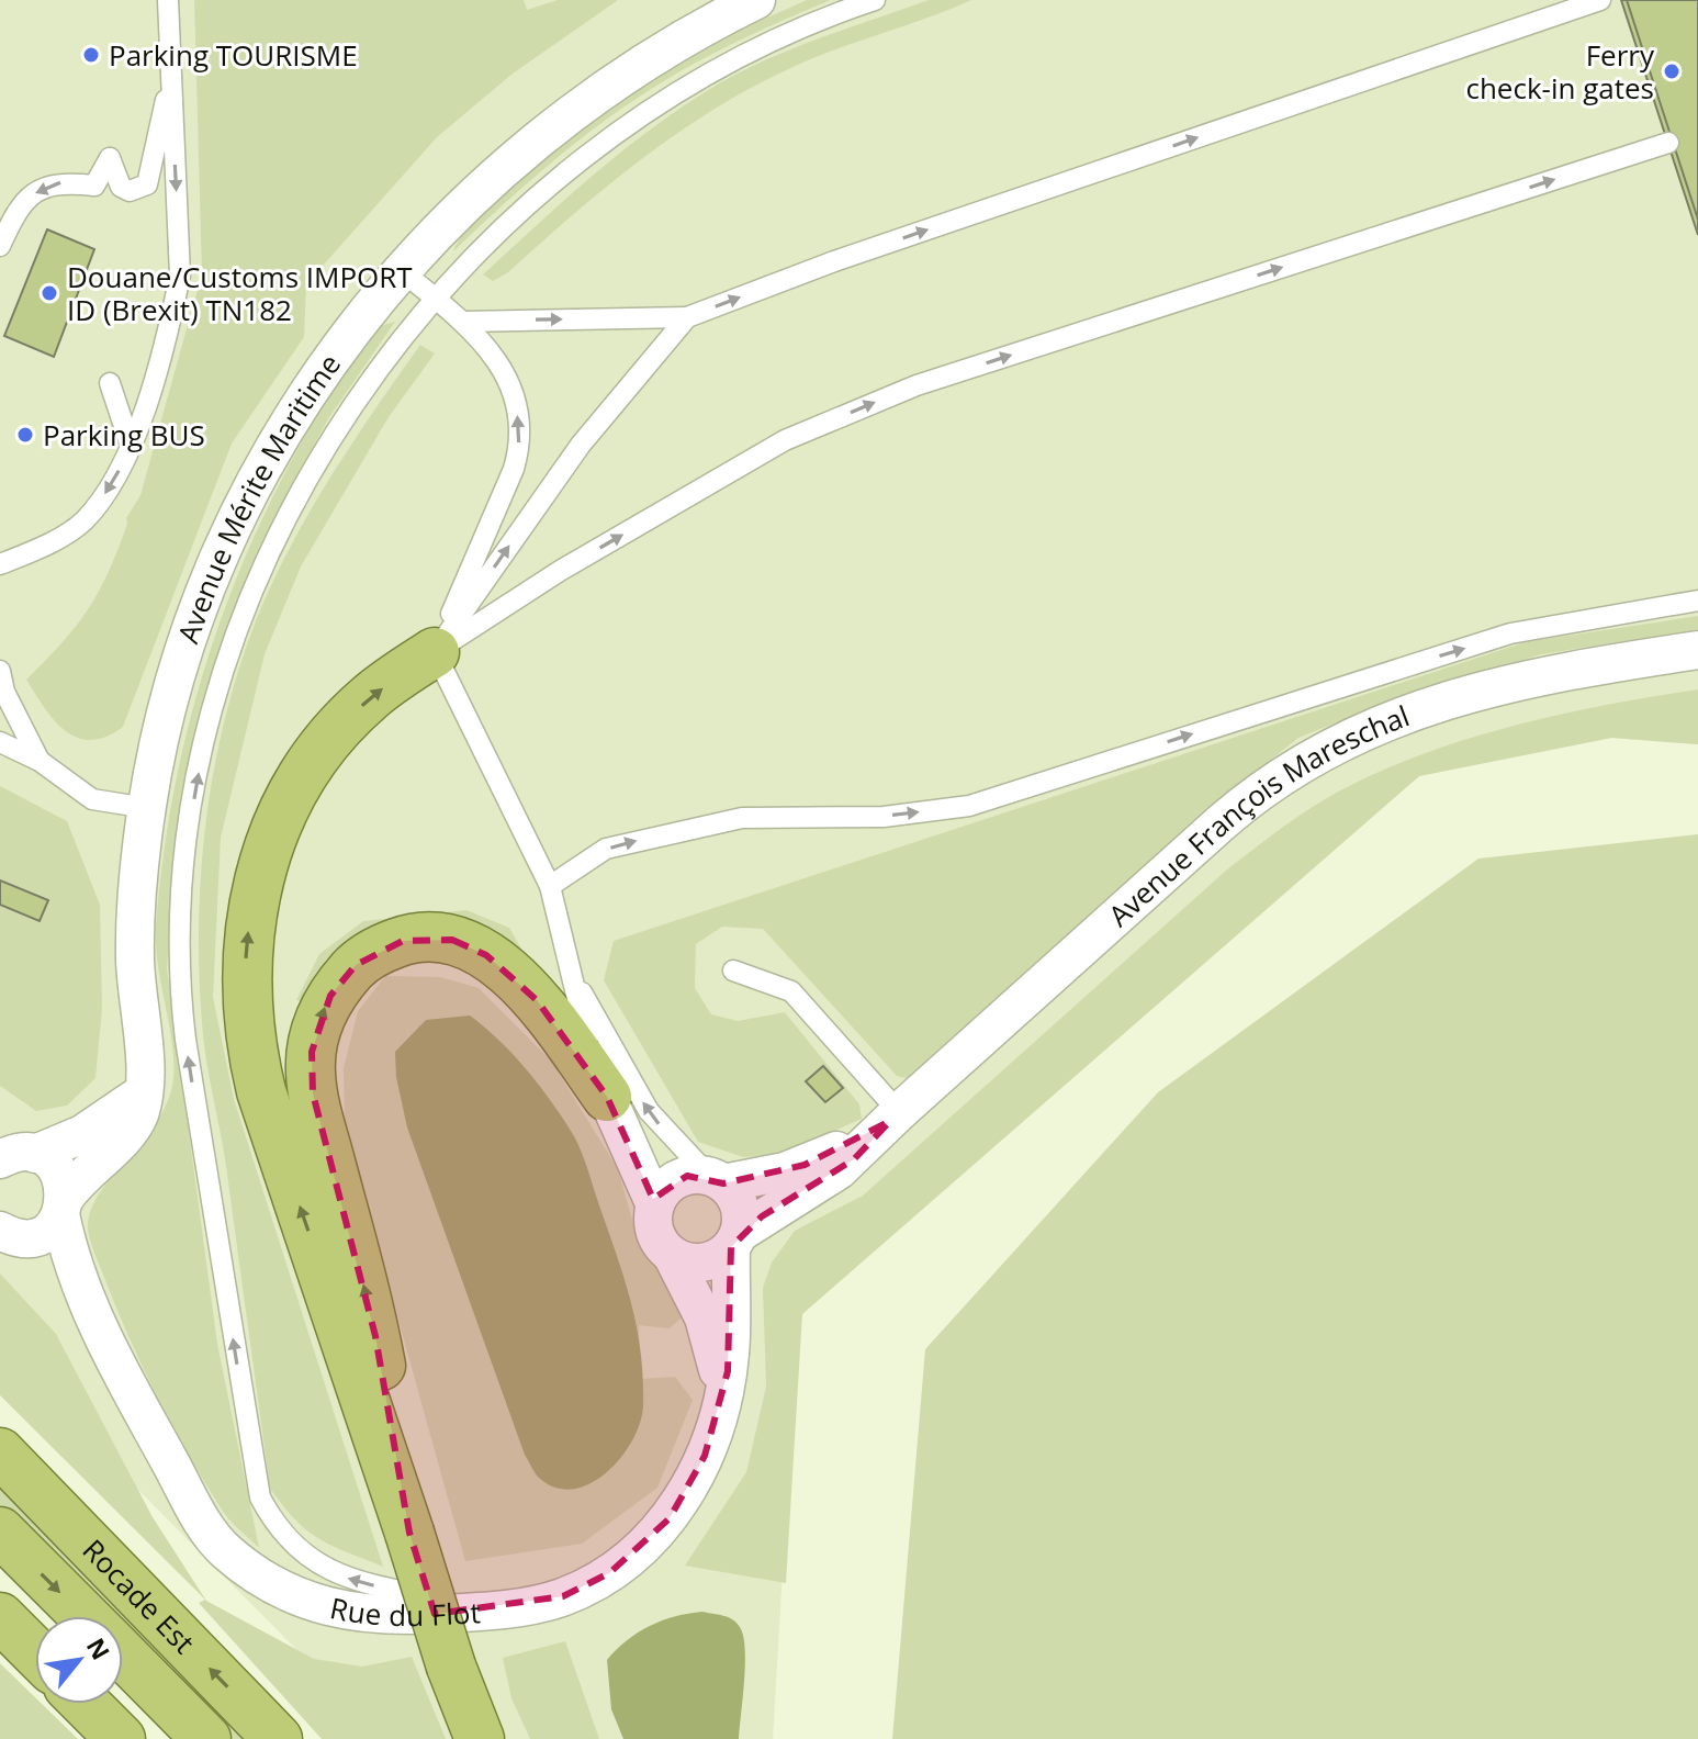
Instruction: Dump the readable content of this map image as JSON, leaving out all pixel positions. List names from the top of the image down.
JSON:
{
  "streets": {
    "highway": ["Rocade Est"],
    "street": ["Avenue Mérite Maritime", "Avenue François Mareschal", "Rue du Flot"]
  },
  "crossings": [
    ["Avenue Mérite Maritime", "Rue du Flot"],
    ["Avenue François Mareschal", "Rue du Flot"]
  ],
  "places": [
    "Parking TOURISME",
    "Ferry check-in gates",
    "Douane/Customs IMPORT ID (Brexit) TN182",
    "Parking BUS"
  ],
  "north": "top right"
}
